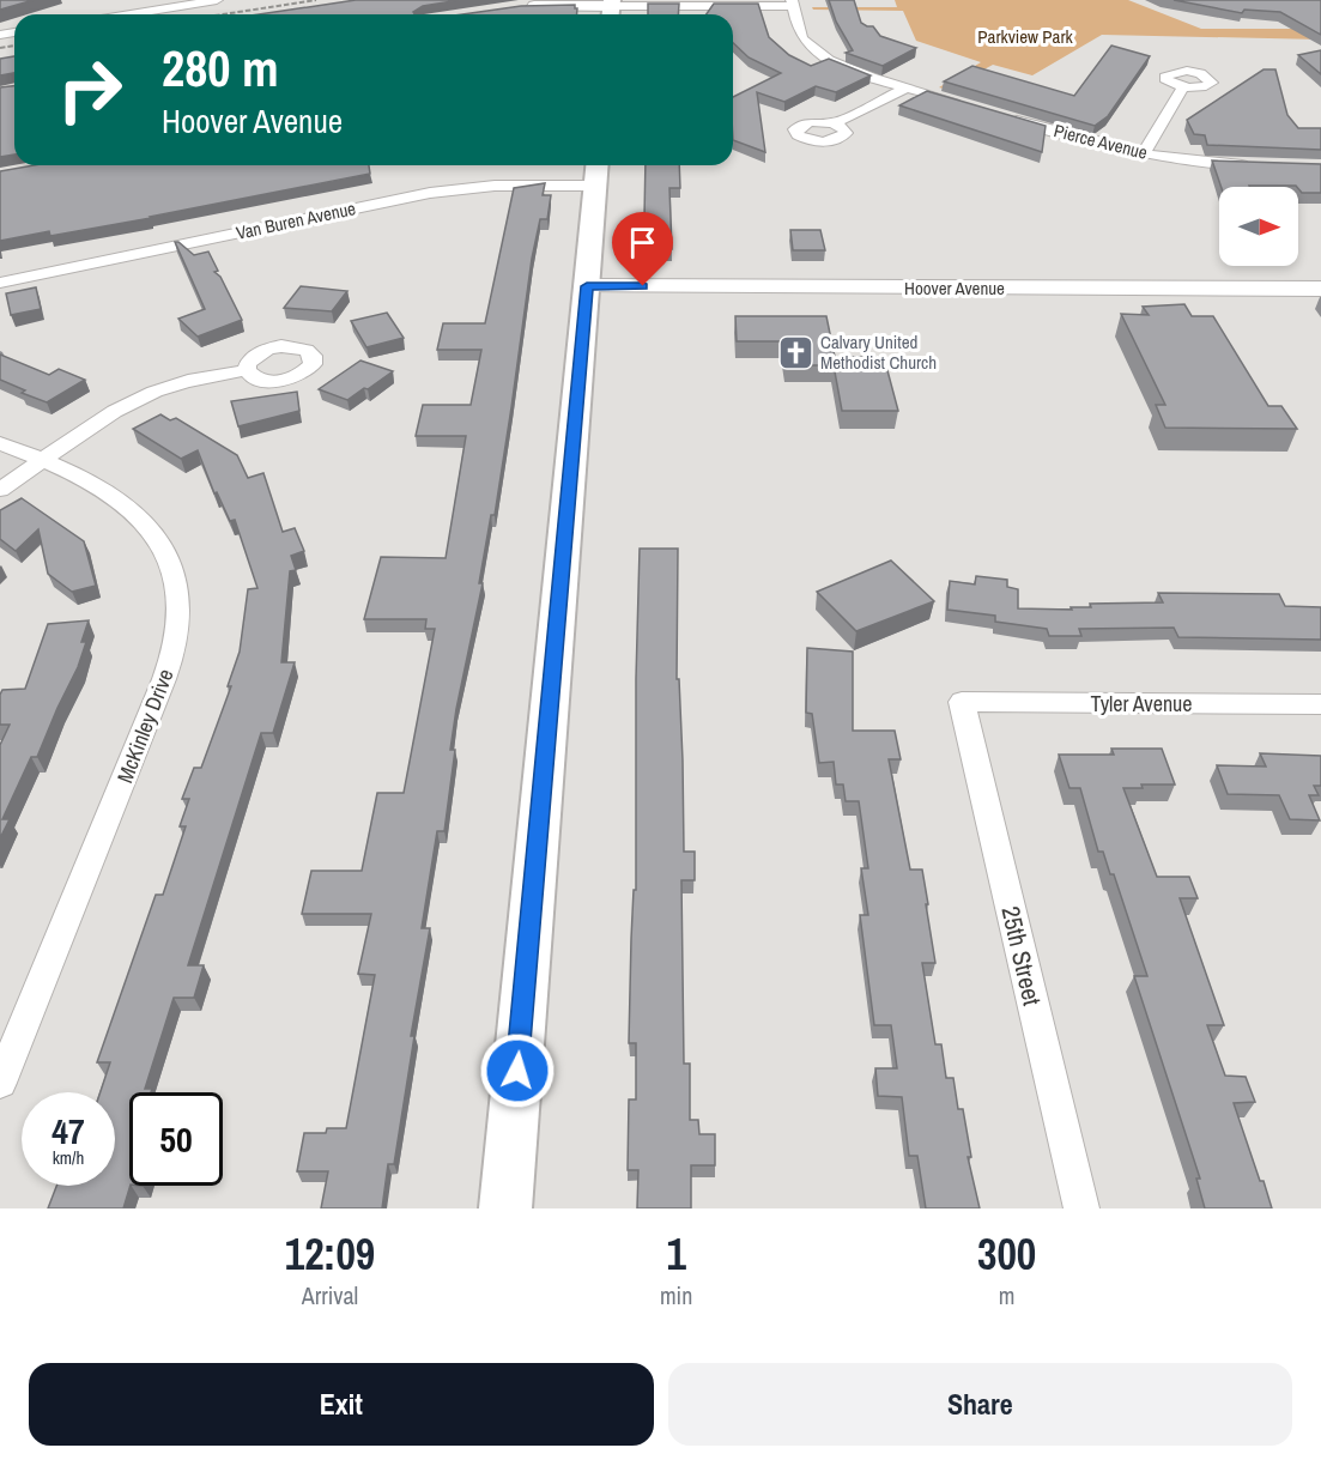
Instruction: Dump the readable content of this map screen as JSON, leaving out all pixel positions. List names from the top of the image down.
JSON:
{
  "streets": {
    "street": [
      "Pierce Avenue",
      "Van Buren Avenue",
      "Hoover Avenue",
      "Tyler Avenue",
      "McKinley Drive",
      "25th Street"
    ]
  },
  "crossings": [
    ["Tyler Avenue", "25th Street"]
  ],
  "parks": ["Parkview Park"],
  "places": {
    "church": ["Calvary United Methodist Church"]
  },
  "north": "right",
  "page": {
    "turn": ["280 m", "Hoover Avenue"],
    "speed": "47 km/h",
    "limit": "50",
    "eta": [
      "12:09",
      "Arrival",
      "1",
      "min",
      "300",
      "m"
    ],
    "buttons": ["Exit", "Share"]
  }
}
